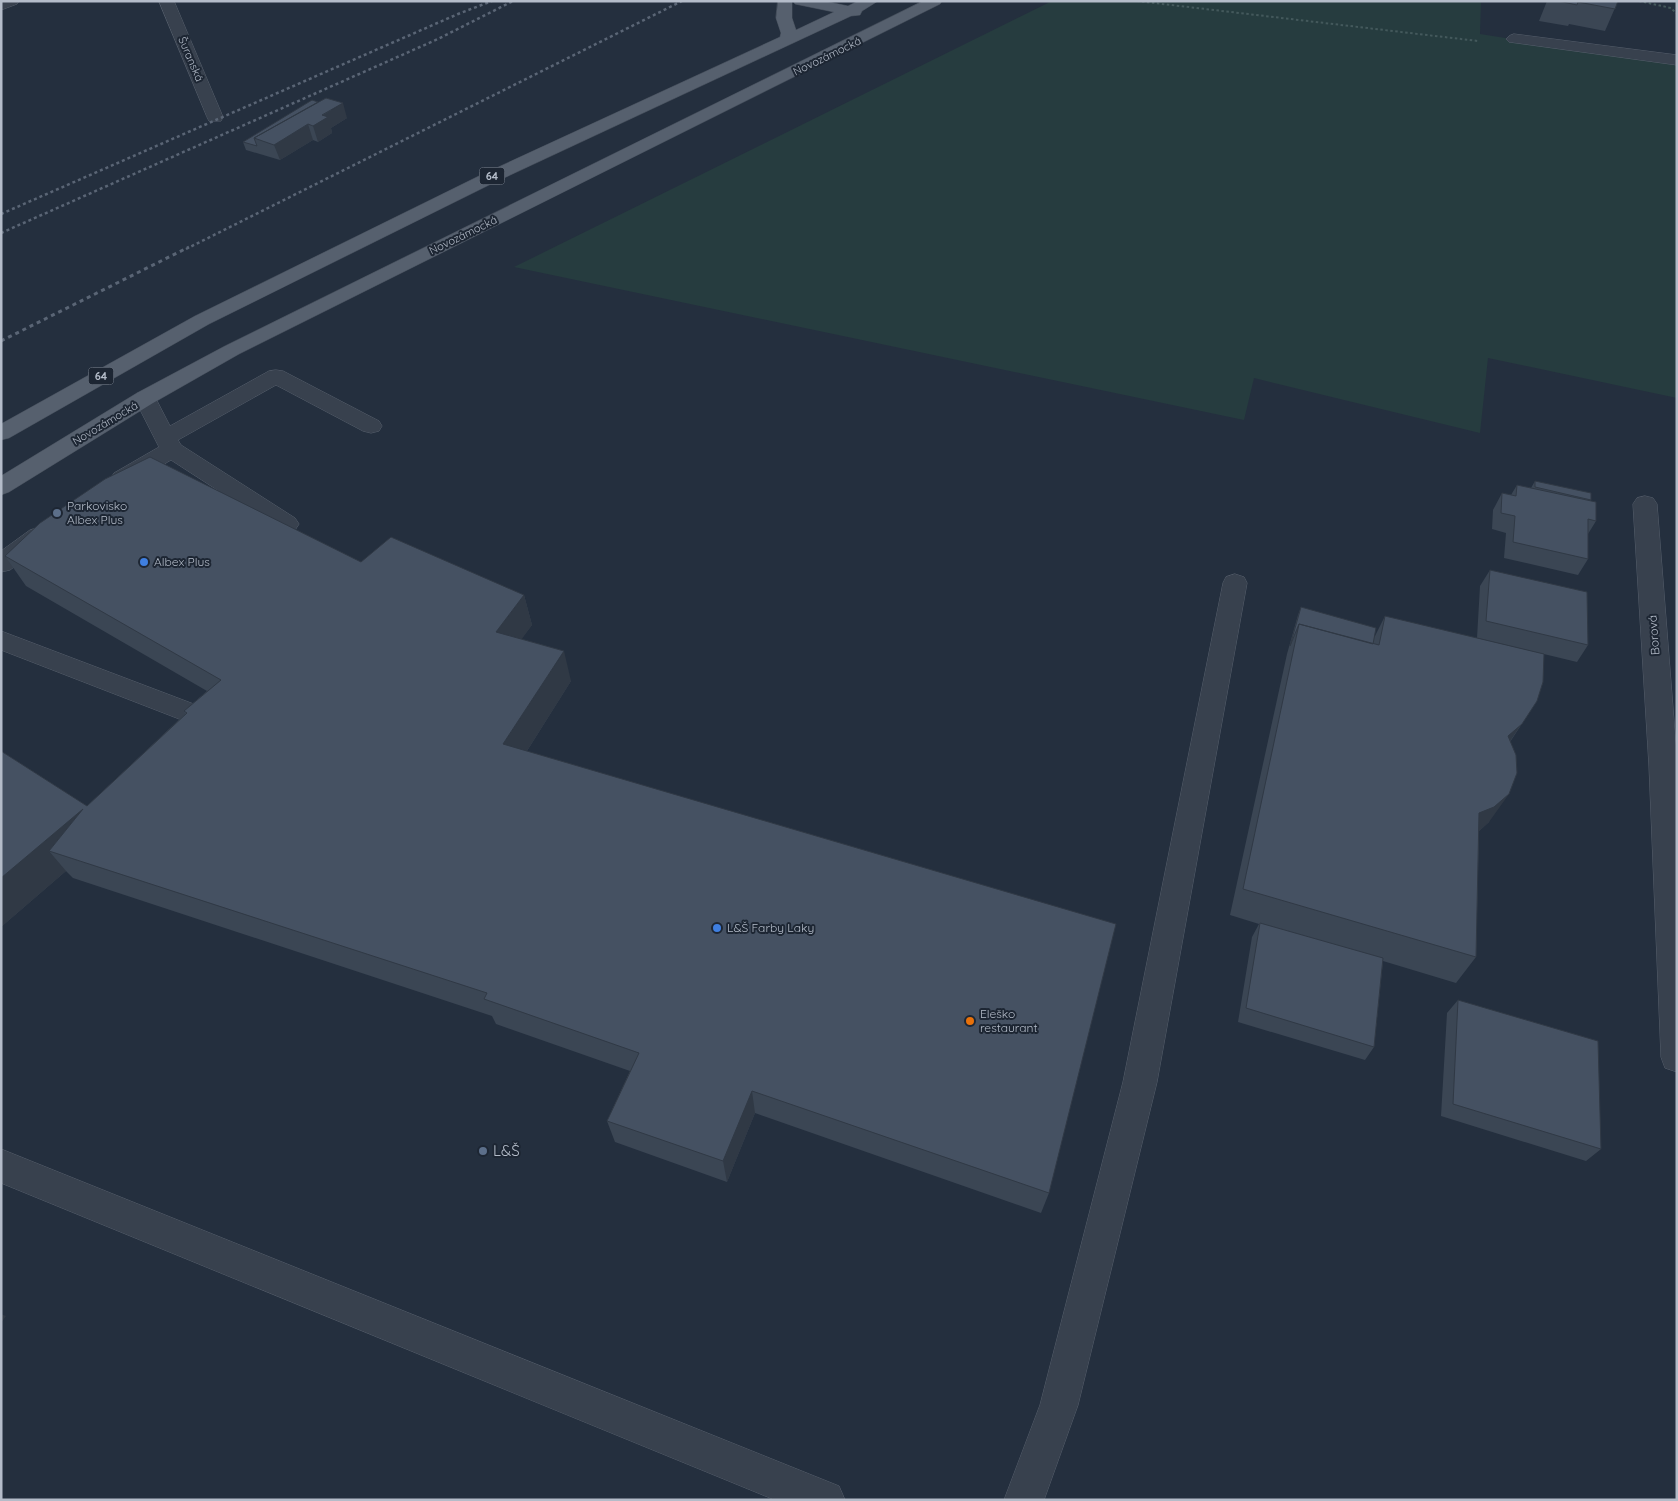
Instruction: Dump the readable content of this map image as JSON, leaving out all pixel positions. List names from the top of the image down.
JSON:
{
  "streets": {
    "main road": ["Novozámocká", "64"],
    "street": ["Šuranská", "Borová"]
  },
  "places": [
    "Parkovisko Albex Plus",
    "Albex Plus",
    "L&Š Farby Laky",
    "Eleško restaurant",
    "L&Š"
  ]
}
